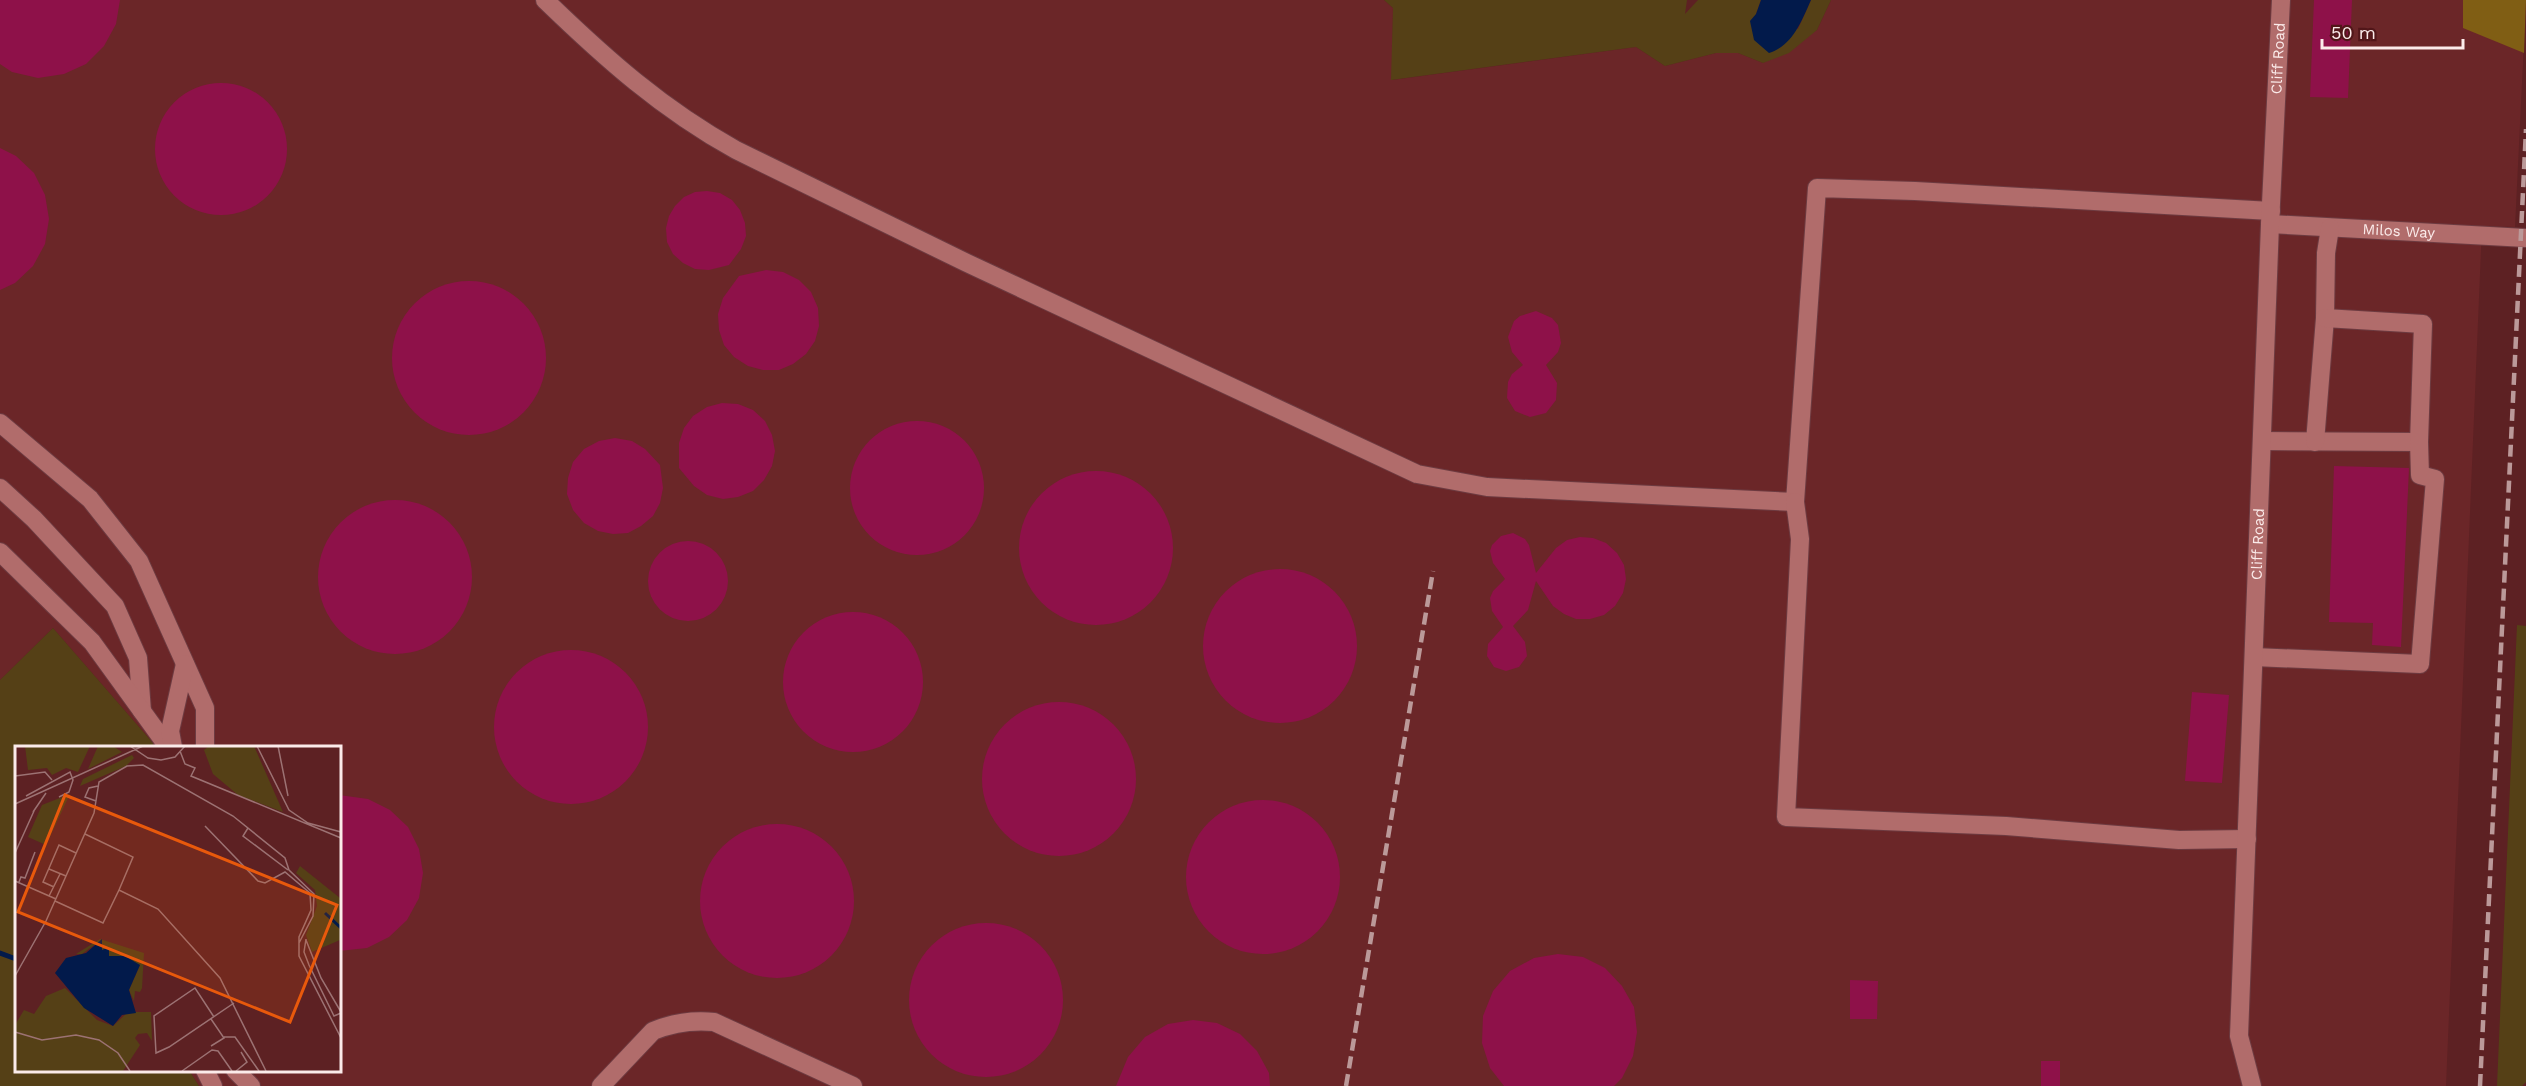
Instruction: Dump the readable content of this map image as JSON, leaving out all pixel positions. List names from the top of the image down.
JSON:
{
  "streets": {
    "street": ["Cliff Road", "Milos Way"]
  },
  "crossings": [
    ["Cliff Road", "Milos Way"]
  ],
  "scale_bar": "50 m"
}
